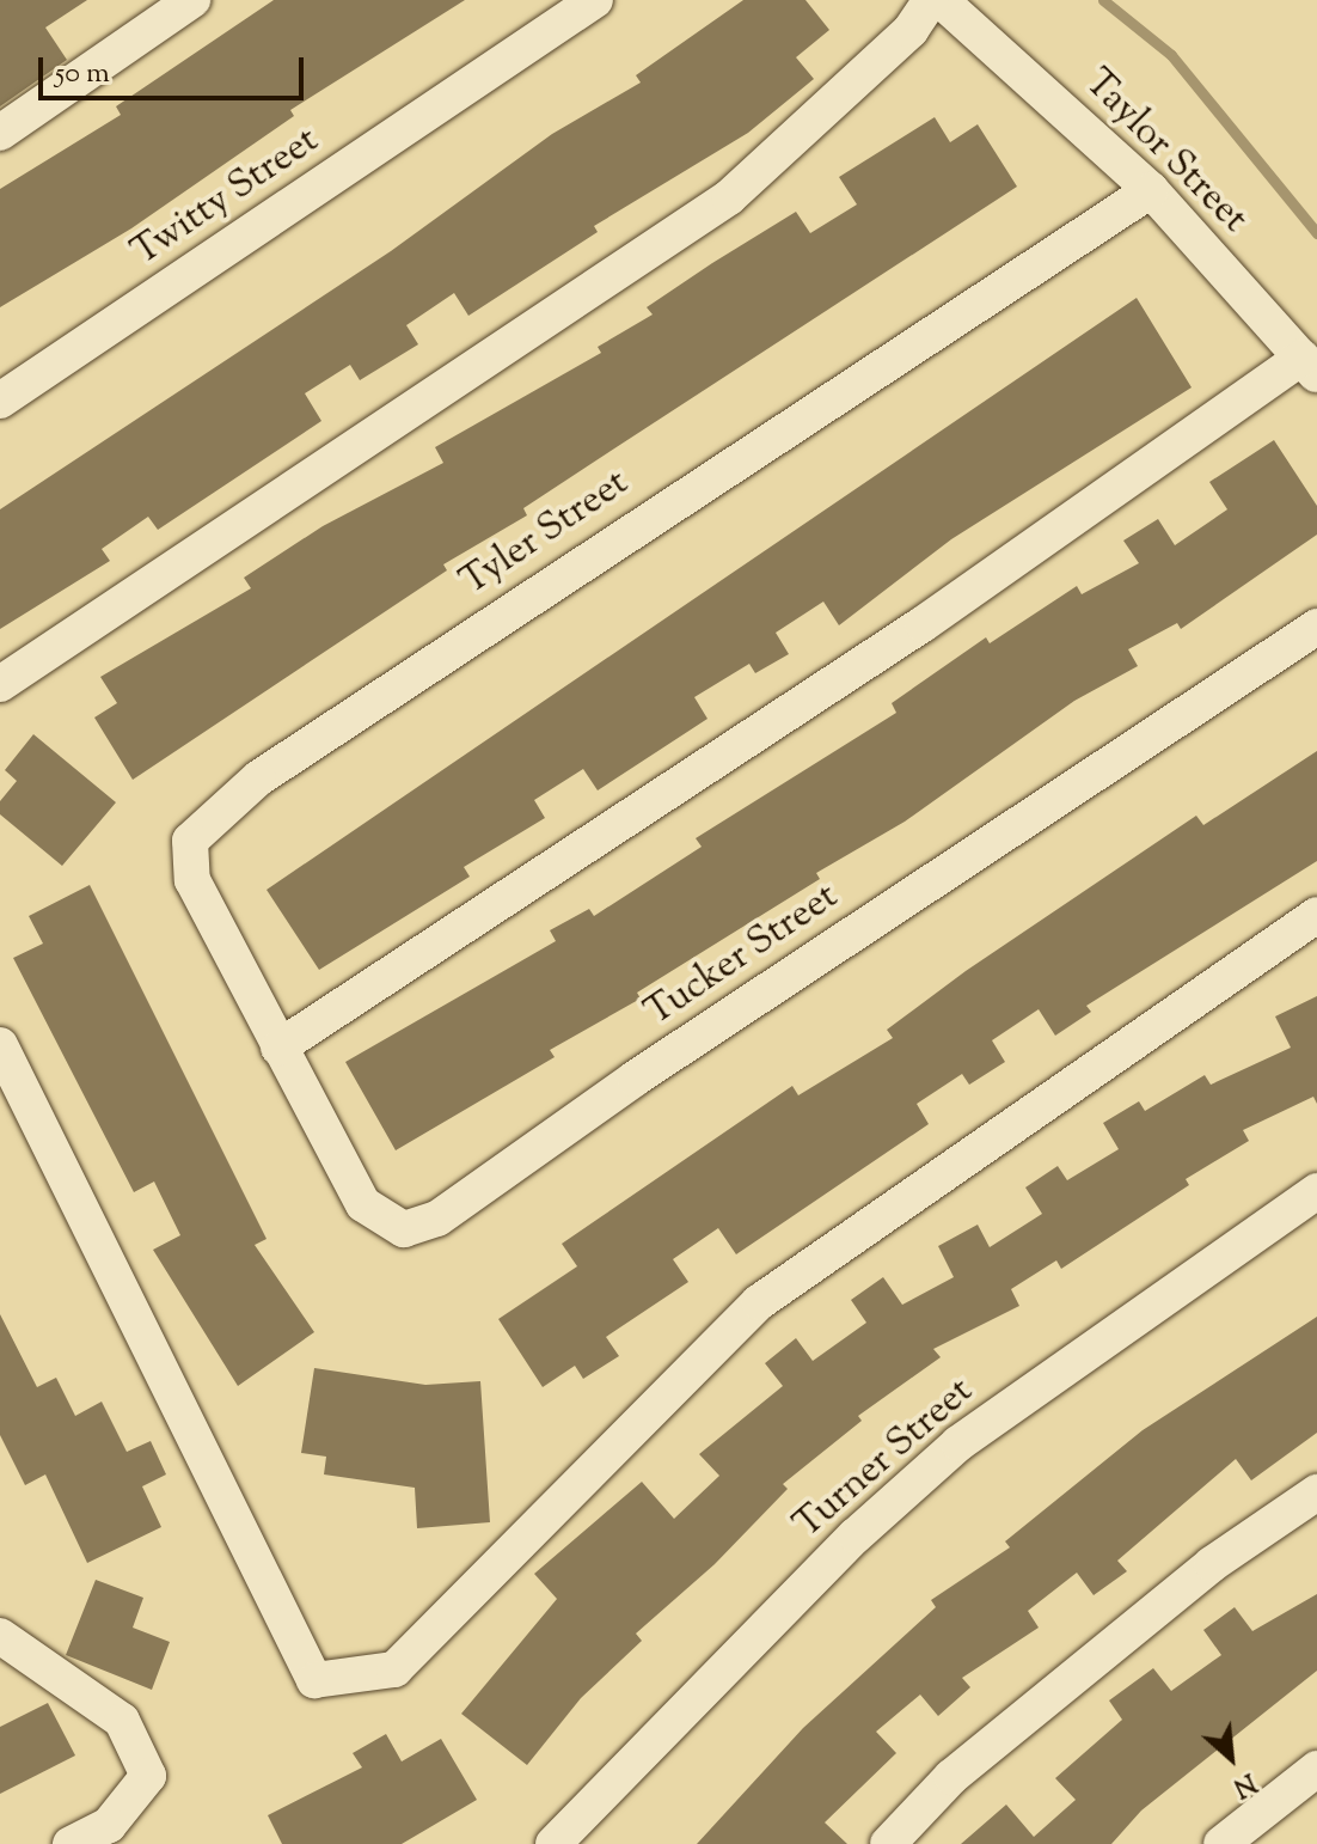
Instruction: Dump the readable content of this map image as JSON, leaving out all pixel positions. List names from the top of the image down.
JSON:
{
  "streets": {
    "street": [
      "Taylor Street",
      "Twitty Street",
      "Tyler Street",
      "Tucker Street",
      "Turner Street"
    ]
  },
  "crossings": [
    ["Taylor Street", "Tyler Street"],
    ["Tyler Street", "Tucker Street"]
  ],
  "scale_bar": "50 m",
  "north": "bottom right"
}
